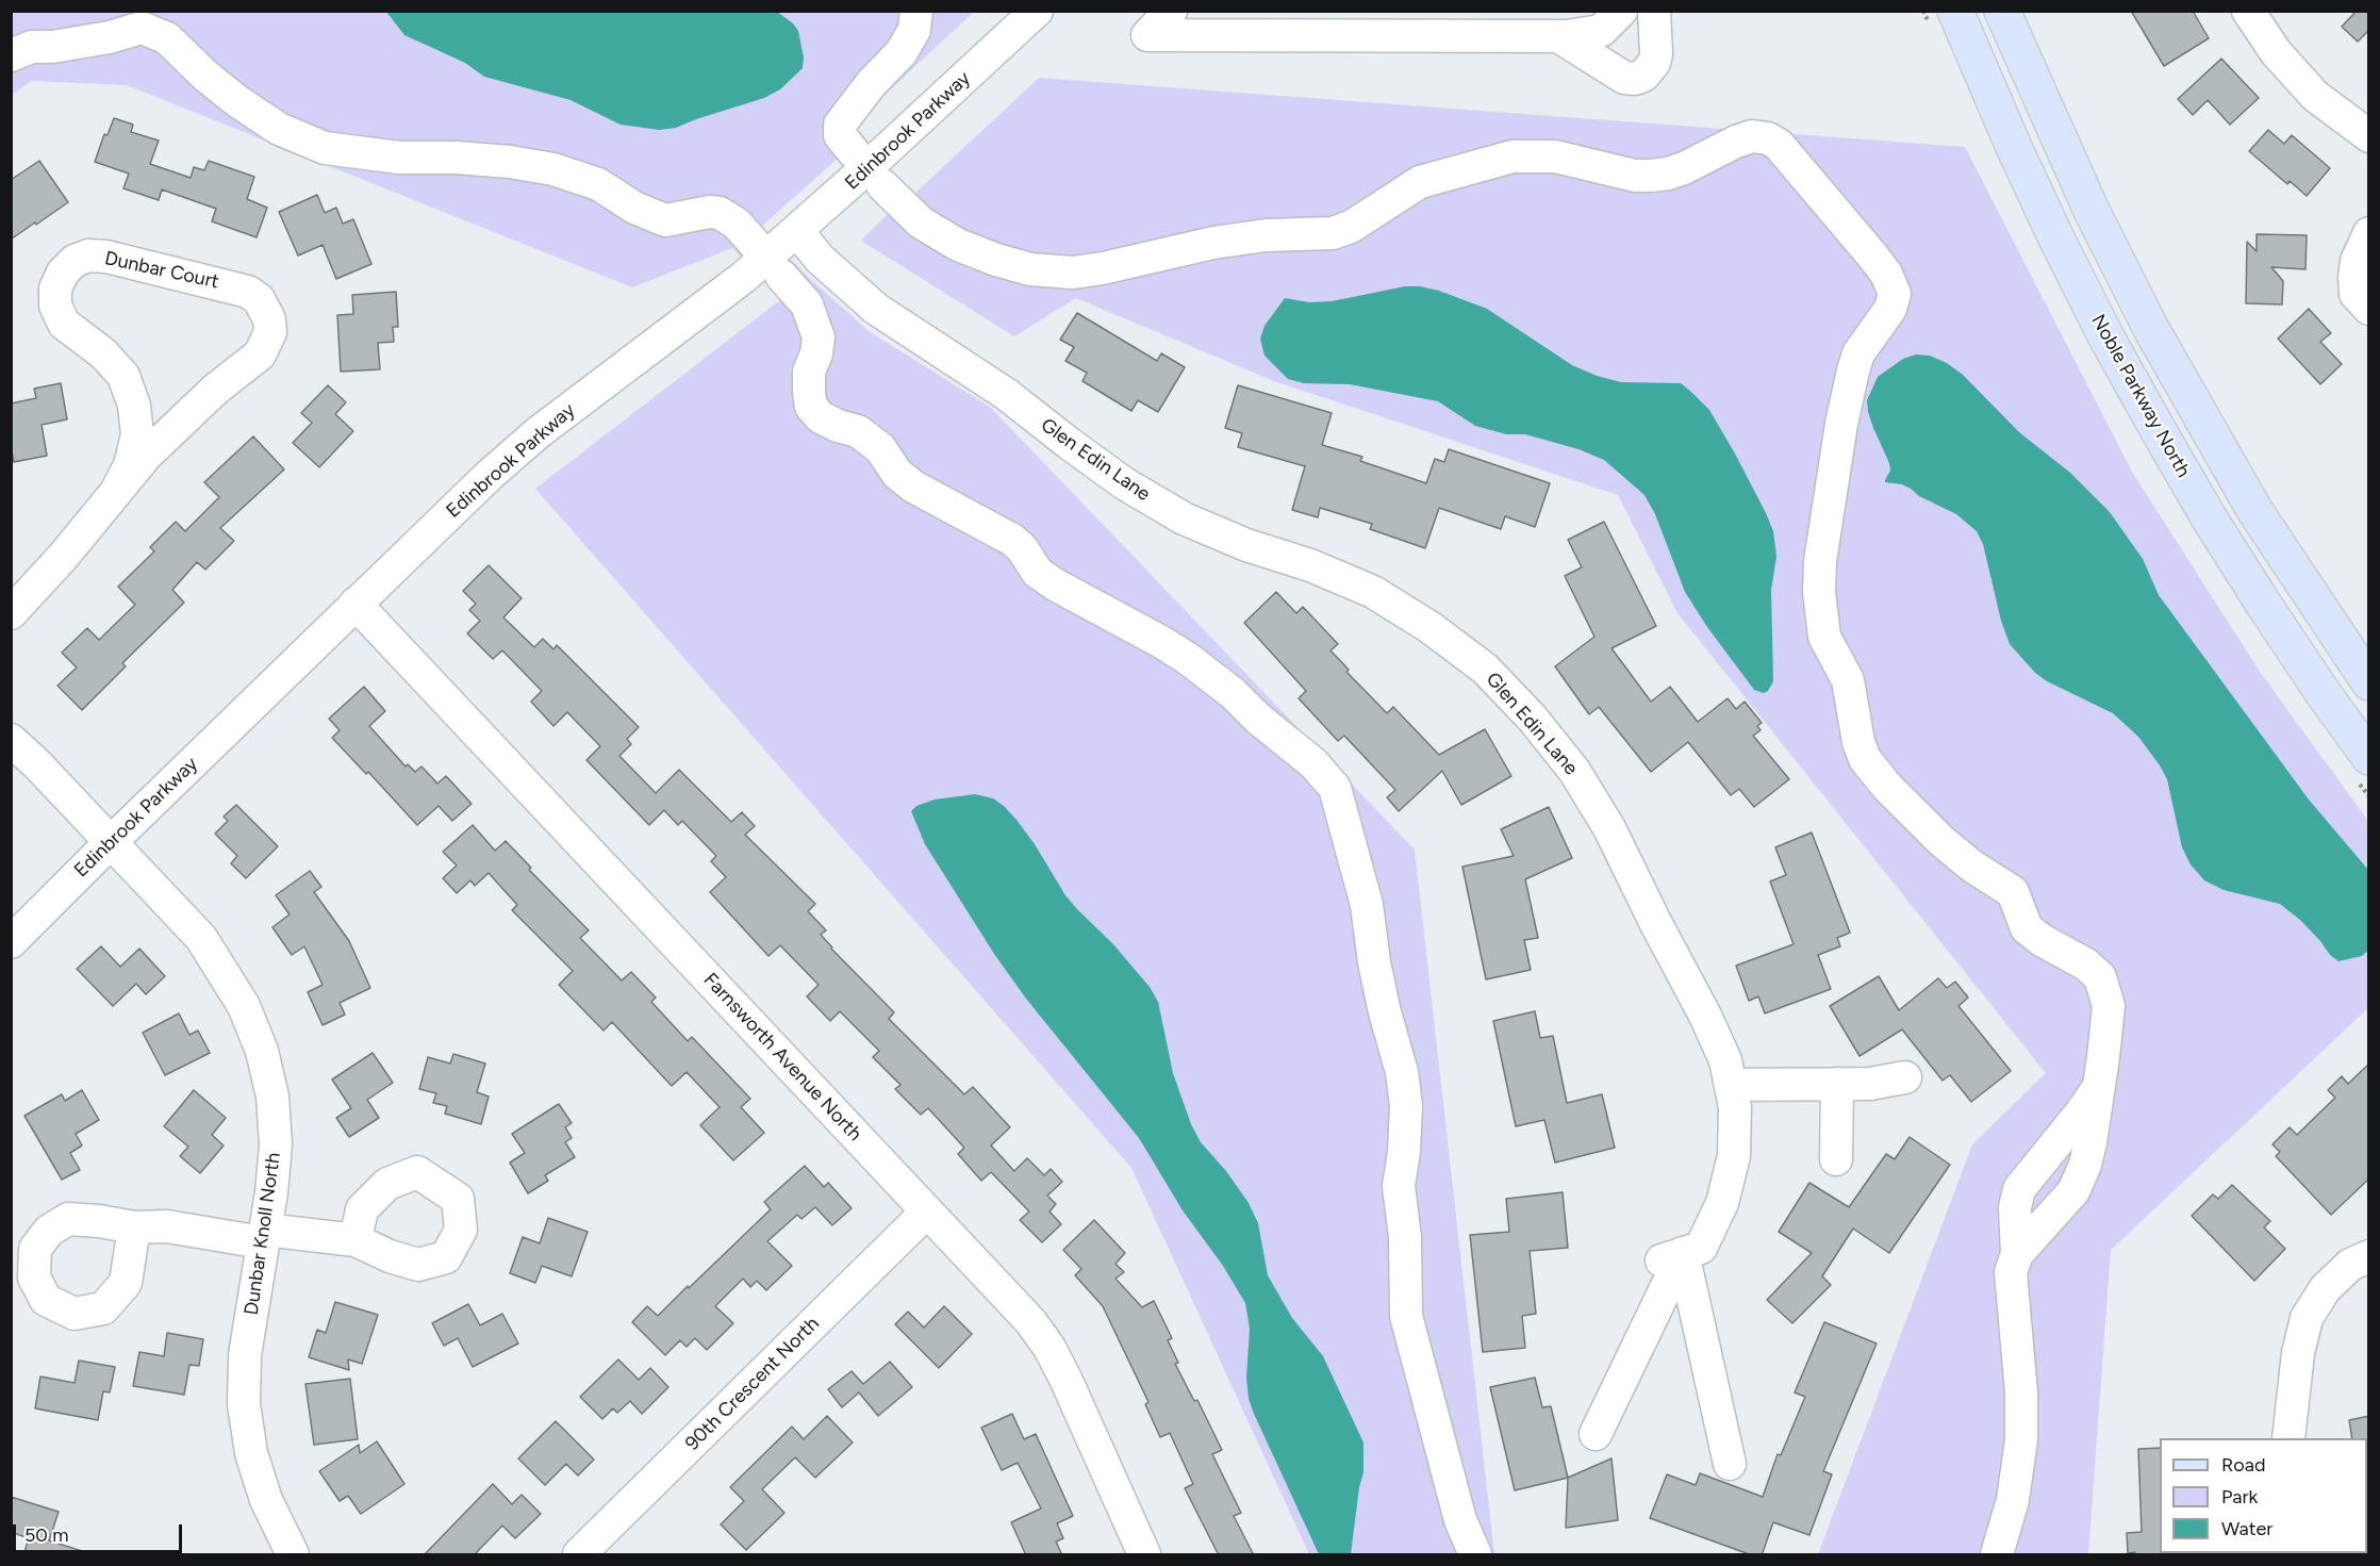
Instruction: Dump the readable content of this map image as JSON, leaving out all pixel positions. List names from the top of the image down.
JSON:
{
  "streets": {
    "main road": ["Noble Parkway North"],
    "street": [
      "Edinbrook Parkway",
      "Dunbar Court",
      "Glen Edin Lane",
      "Farnsworth Avenue North",
      "Dunbar Knoll North",
      "90th Crescent North"
    ]
  },
  "crossings": [
    ["Edinbrook Parkway", "Glen Edin Lane"],
    ["Edinbrook Parkway", "Farnsworth Avenue North"],
    ["Edinbrook Parkway", "Dunbar Knoll North"],
    ["Farnsworth Avenue North", "90th Crescent North"]
  ],
  "legend": ["Road", "Park", "Water"],
  "scale_bar": "50 m"
}
